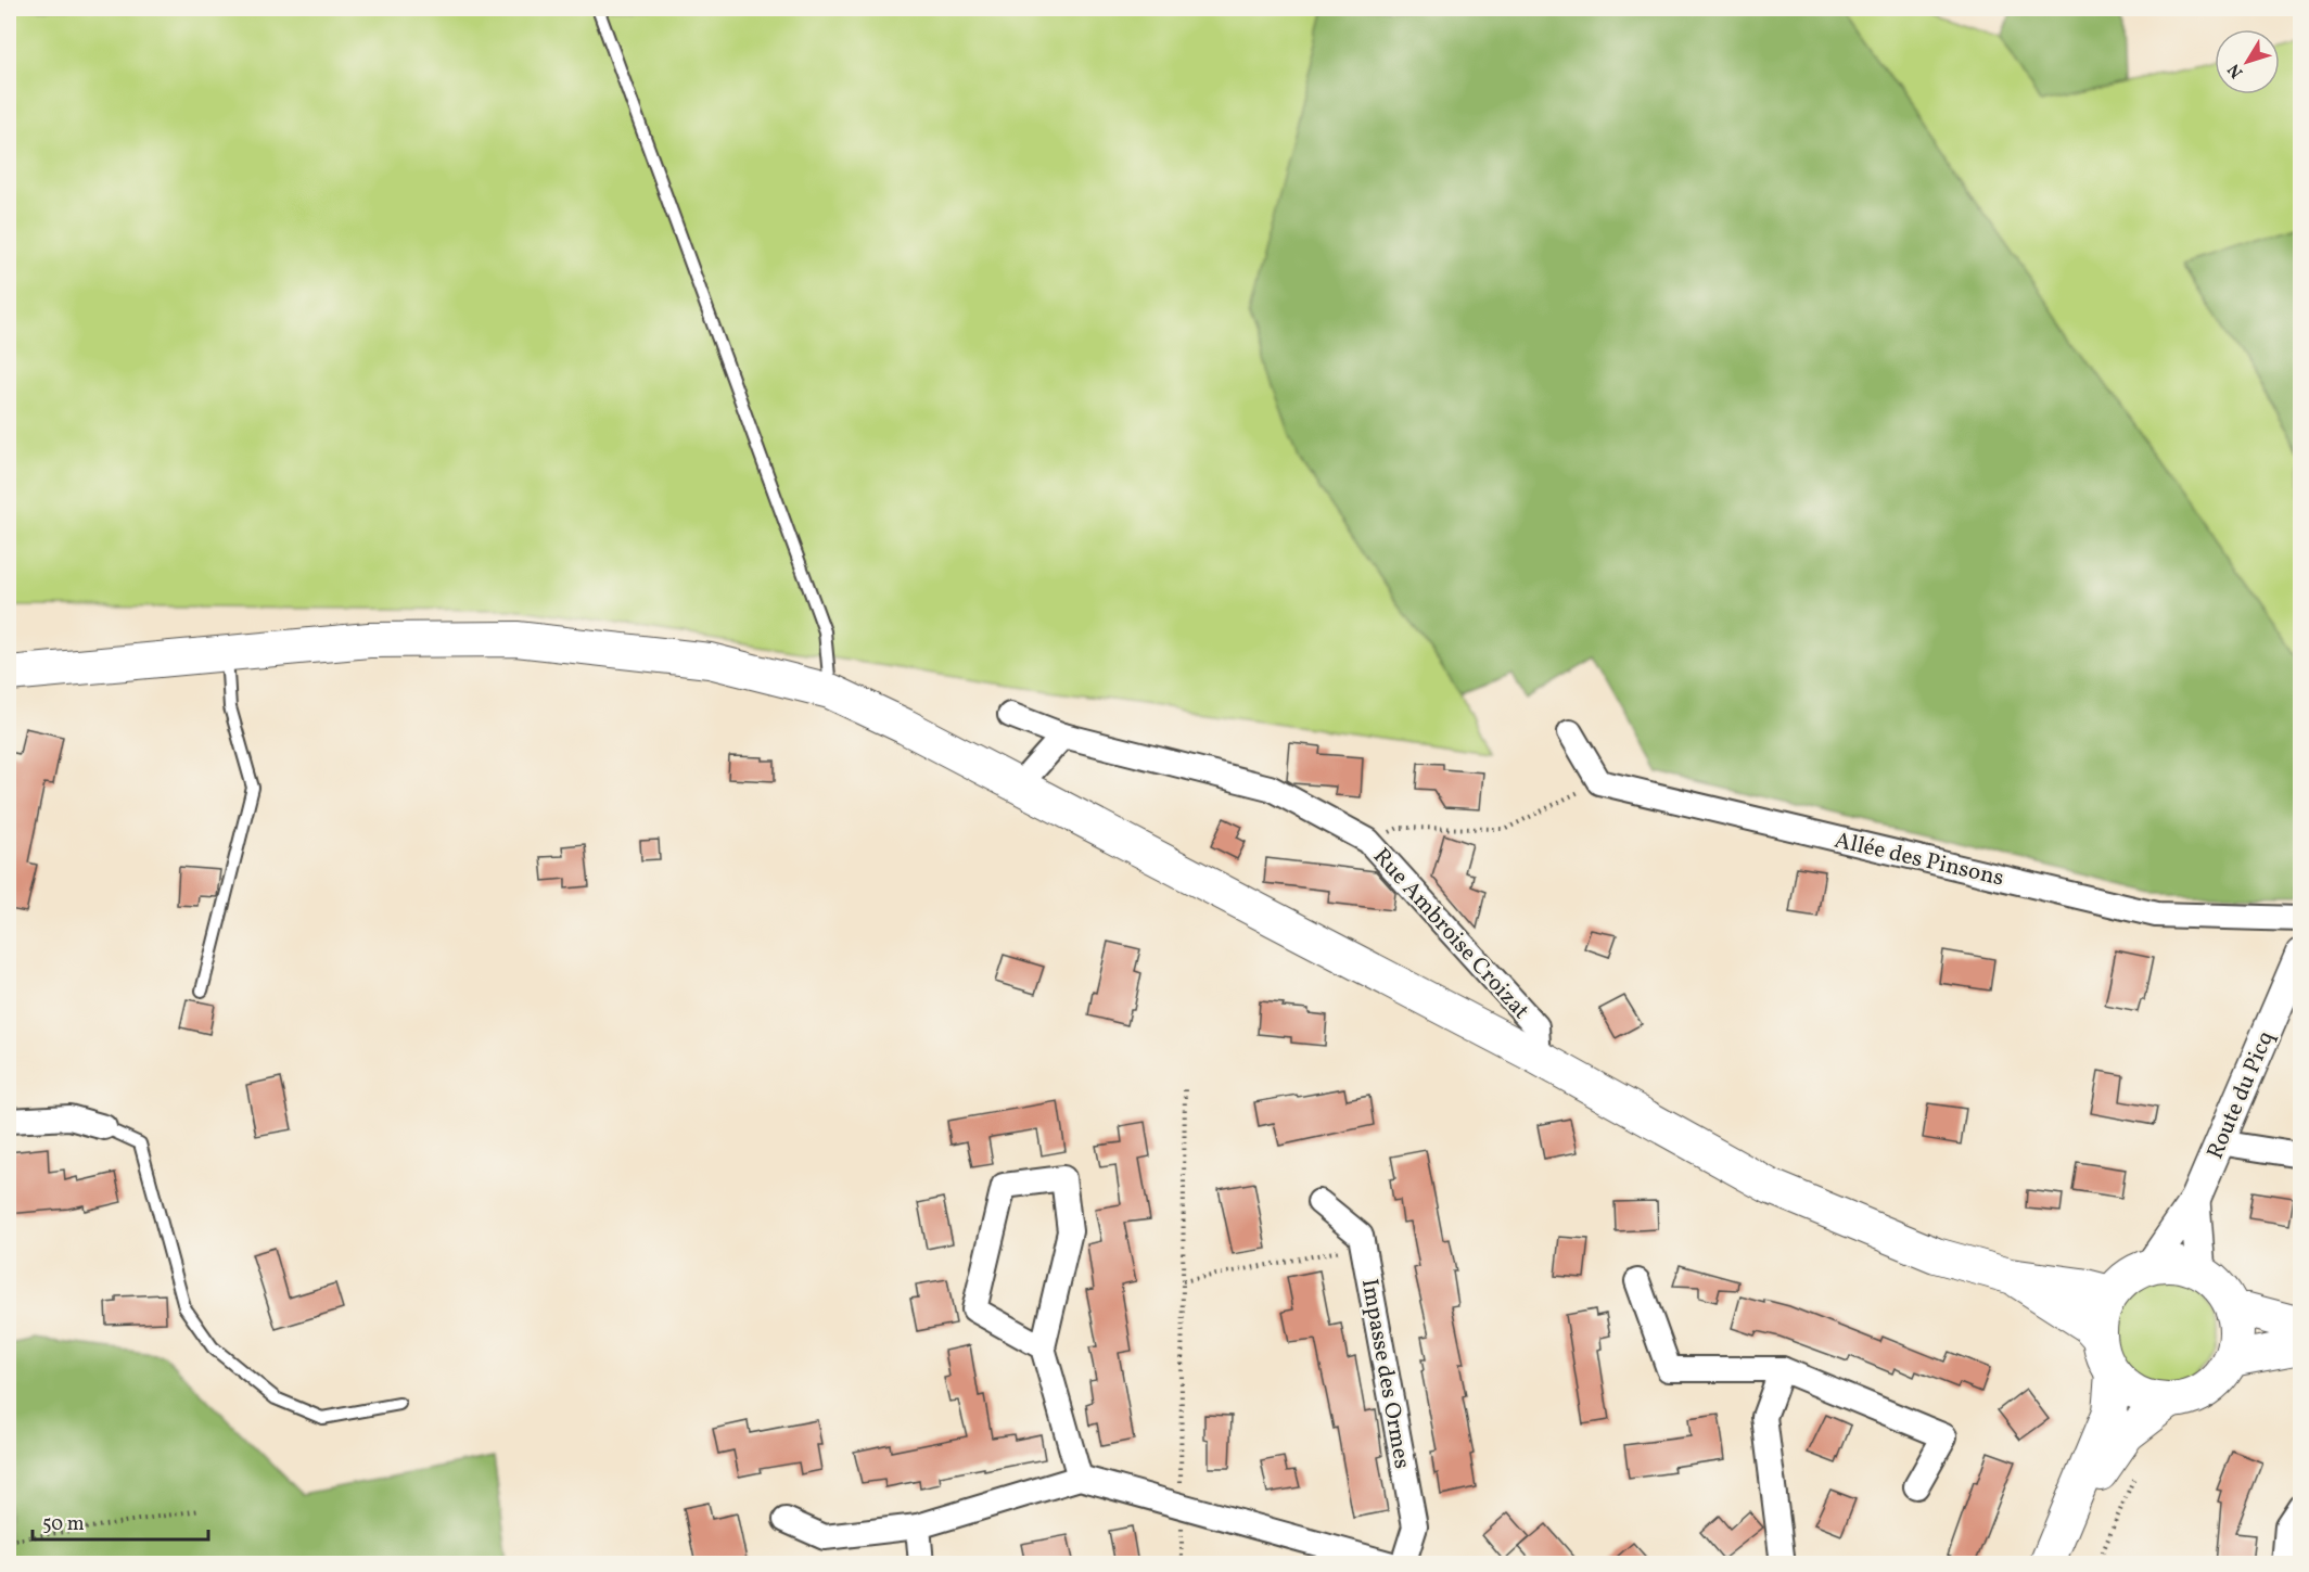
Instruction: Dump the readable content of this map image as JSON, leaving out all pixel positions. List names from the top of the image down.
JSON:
{
  "streets": {
    "street": [
      "Allée des Pinsons",
      "Rue Ambroise Croizat",
      "Route du Picq",
      "Impasse des Ormes"
    ]
  },
  "scale_bar": "50 m",
  "north": "bottom left"
}
